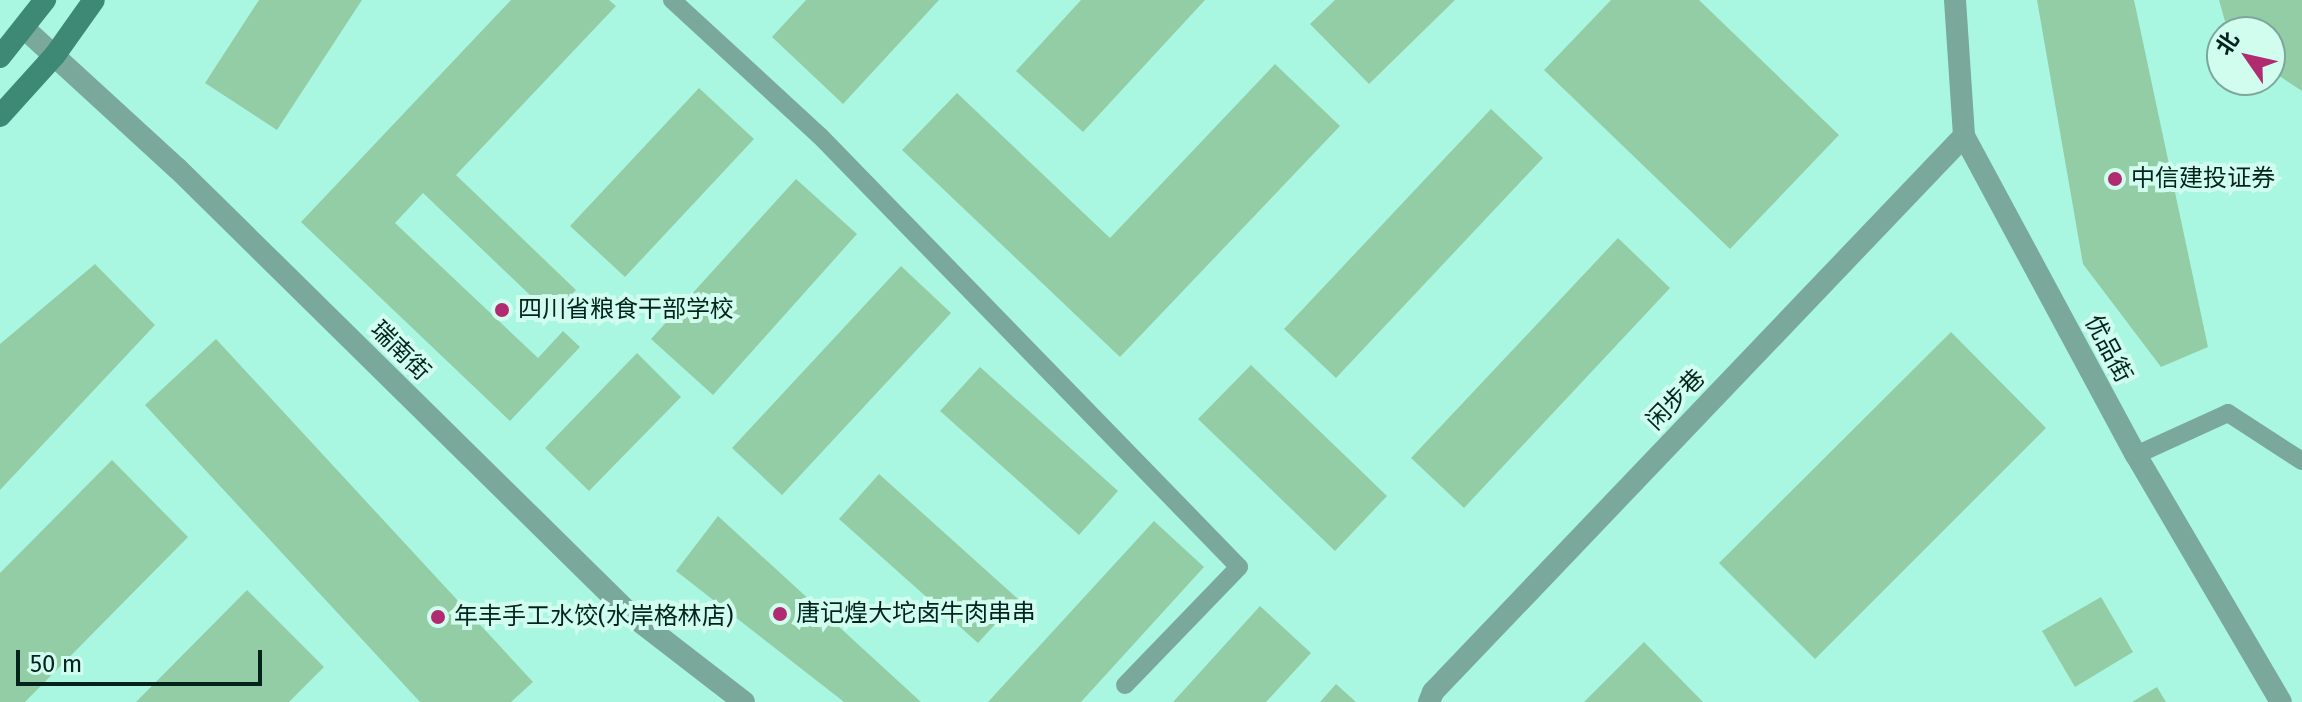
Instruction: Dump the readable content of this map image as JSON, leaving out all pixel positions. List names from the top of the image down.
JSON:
{
  "streets": {
    "street": ["优品街", "瑞南街", "闲步巷"]
  },
  "crossings": [
    ["优品街", "闲步巷"]
  ],
  "places": [
    "中信建投证券",
    "四川省粮食干部学校",
    "唐记煌大坨卤牛肉串串",
    "年丰手工水饺(水岸格林店)"
  ],
  "scale_bar": "50 m",
  "north": "top left"
}
